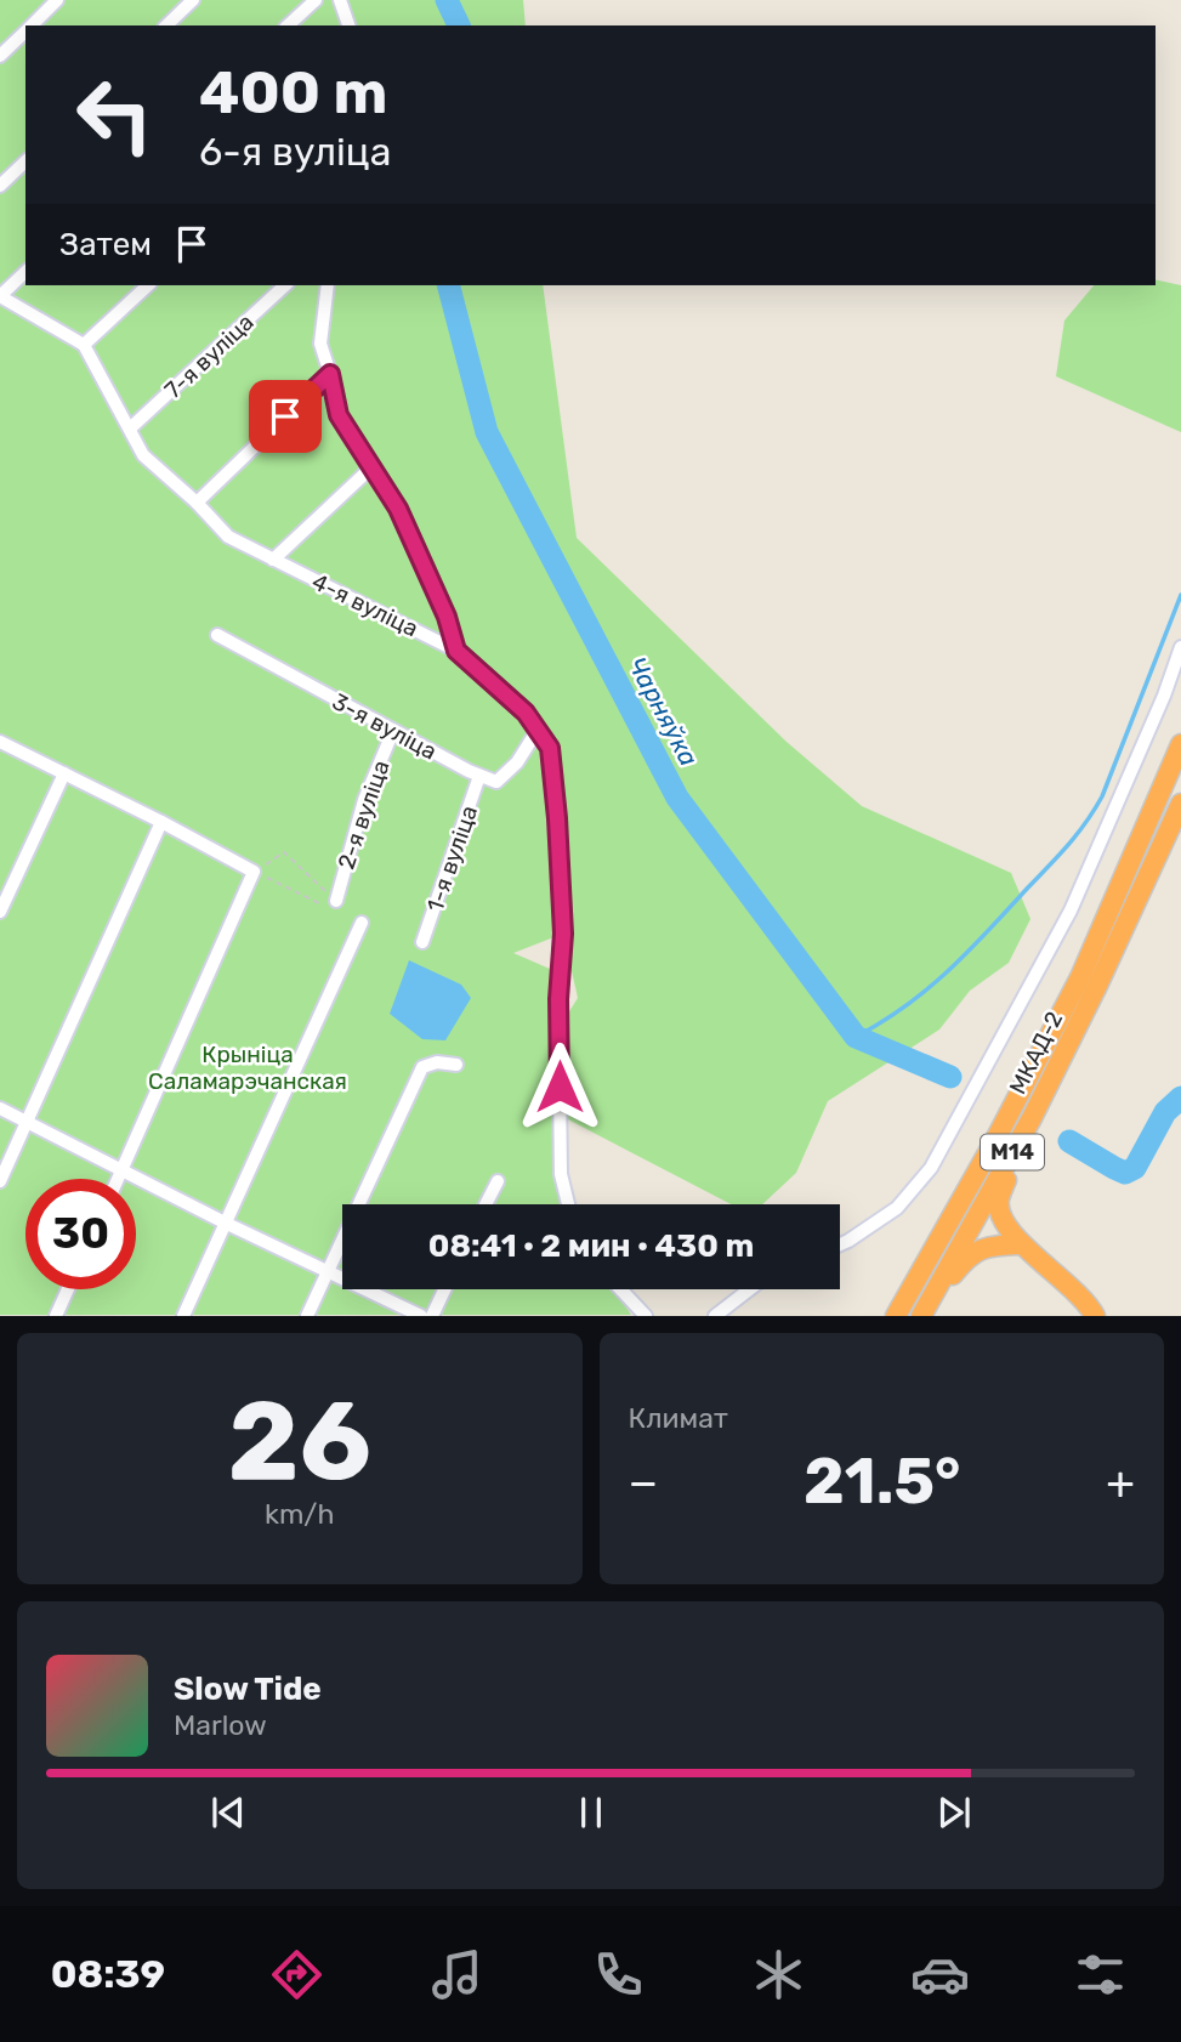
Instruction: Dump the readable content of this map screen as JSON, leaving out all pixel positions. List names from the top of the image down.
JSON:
{
  "streets": {
    "highway": ["МКАД-2", "М14"],
    "street": [
      "7-я вуліца",
      "4-я вуліца",
      "3-я вуліца",
      "2-я вуліца",
      "1-я вуліца"
    ]
  },
  "crossings": [
    ["7-я вуліца", "4-я вуліца"],
    ["3-я вуліца", "2-я вуліца"],
    ["3-я вуліца", "1-я вуліца"]
  ],
  "water": ["Чарняўка"],
  "parks": ["Крыніца Саламарэчанская"],
  "page": {
    "turn": ["400 m", "6-я вуліца"],
    "then": "Затем",
    "limit": "30",
    "trip": "08:41 · 2 мин · 430 m",
    "tile": [
      ["26", "km/h"],
      "Климат"
    ],
    "heat": ["−", "21.5°", "+"],
    "song": ["Slow Tide", "Marlow"],
    "tabs": "08:39"
  }
}
